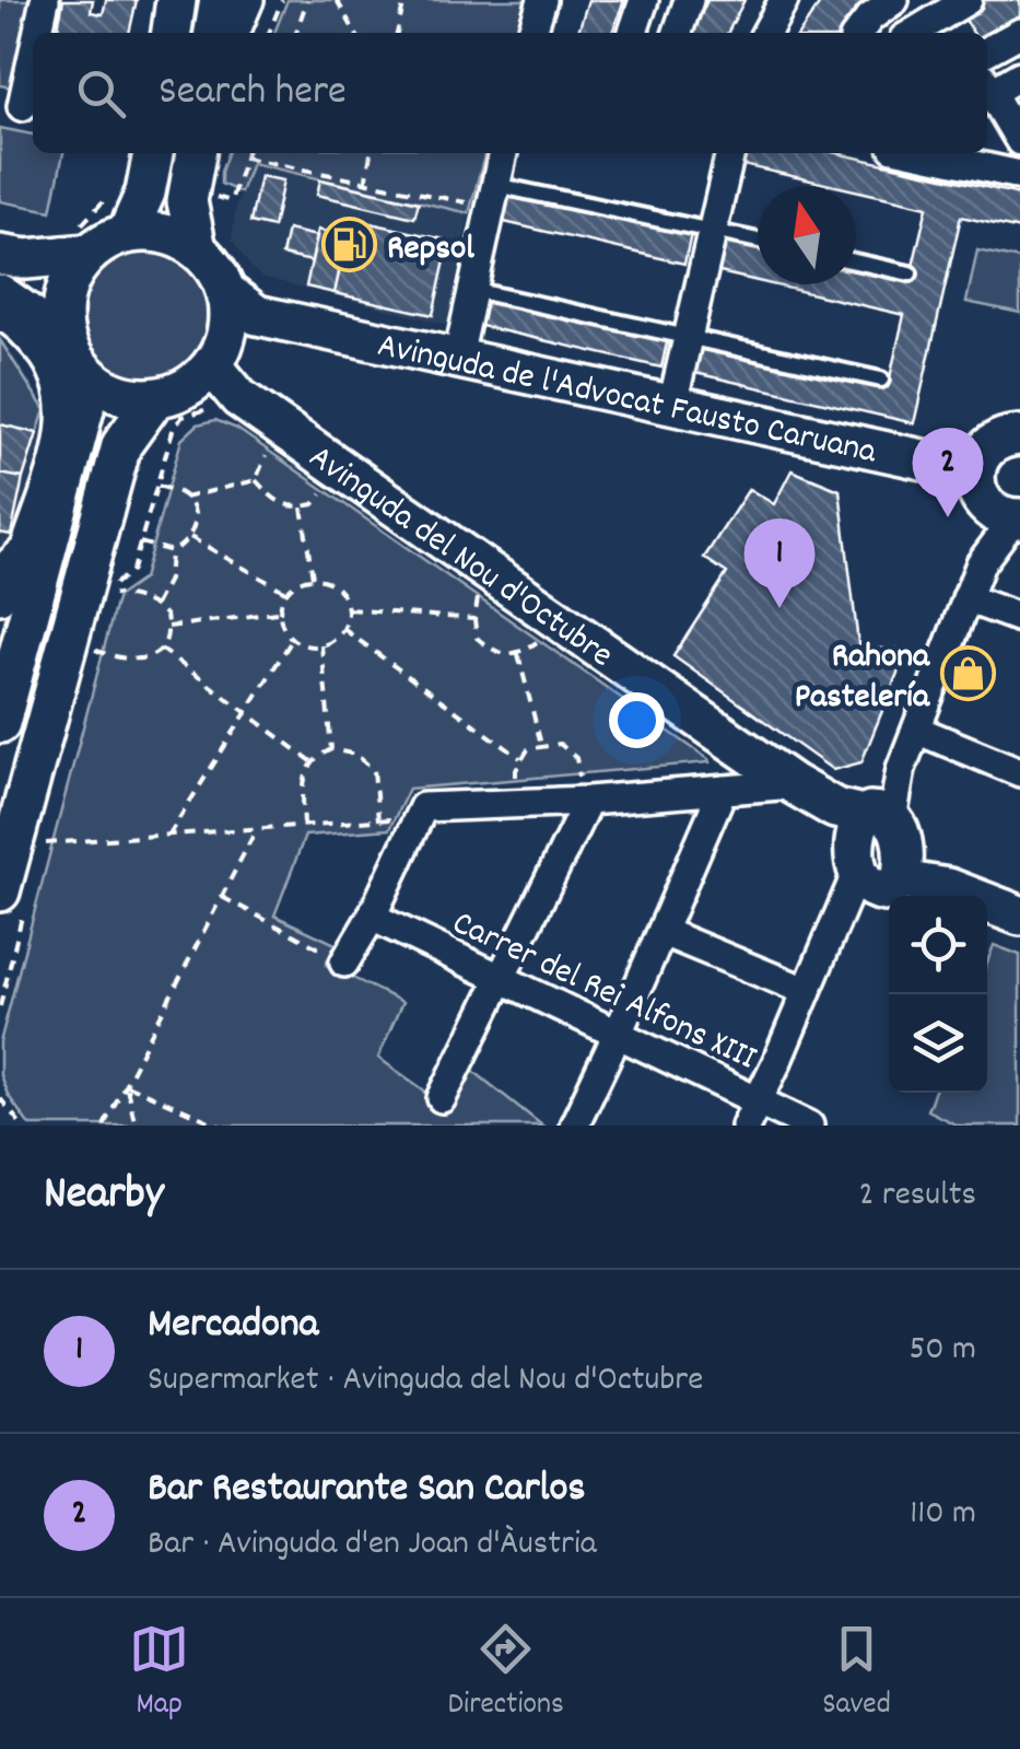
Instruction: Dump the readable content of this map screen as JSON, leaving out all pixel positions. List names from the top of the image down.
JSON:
{
  "streets": {
    "street": ["Avinguda de l'Advocat Fausto Caruana", "Avinguda del Nou d'Octubre", "Carrer del Rei Alfons XIII"]
  },
  "crossings": [
    ["Avinguda de l'Advocat Fausto Caruana", "Avinguda del Nou d'Octubre"]
  ],
  "places": {
    "fuel station": ["Repsol"],
    "shop": ["Rahona Pastelería"]
  },
  "north": "top",
  "page": {
    "search": "Search here",
    "pins": ["2", "1"],
    "heading": ["Nearby", "2 results"],
    "list": [
      {
        "mark": "1",
        "name": "Mercadona",
        "note": "Supermarket · Avinguda del Nou d'Octubre",
        "value": "50 m"
      },
      {
        "mark": "2",
        "name": "Bar Restaurante San Carlos",
        "note": "Bar · Avinguda d'en Joan d'Àustria",
        "value": "110 m"
      }
    ],
    "nav": ["Map", "Directions", "Saved"]
  }
}
